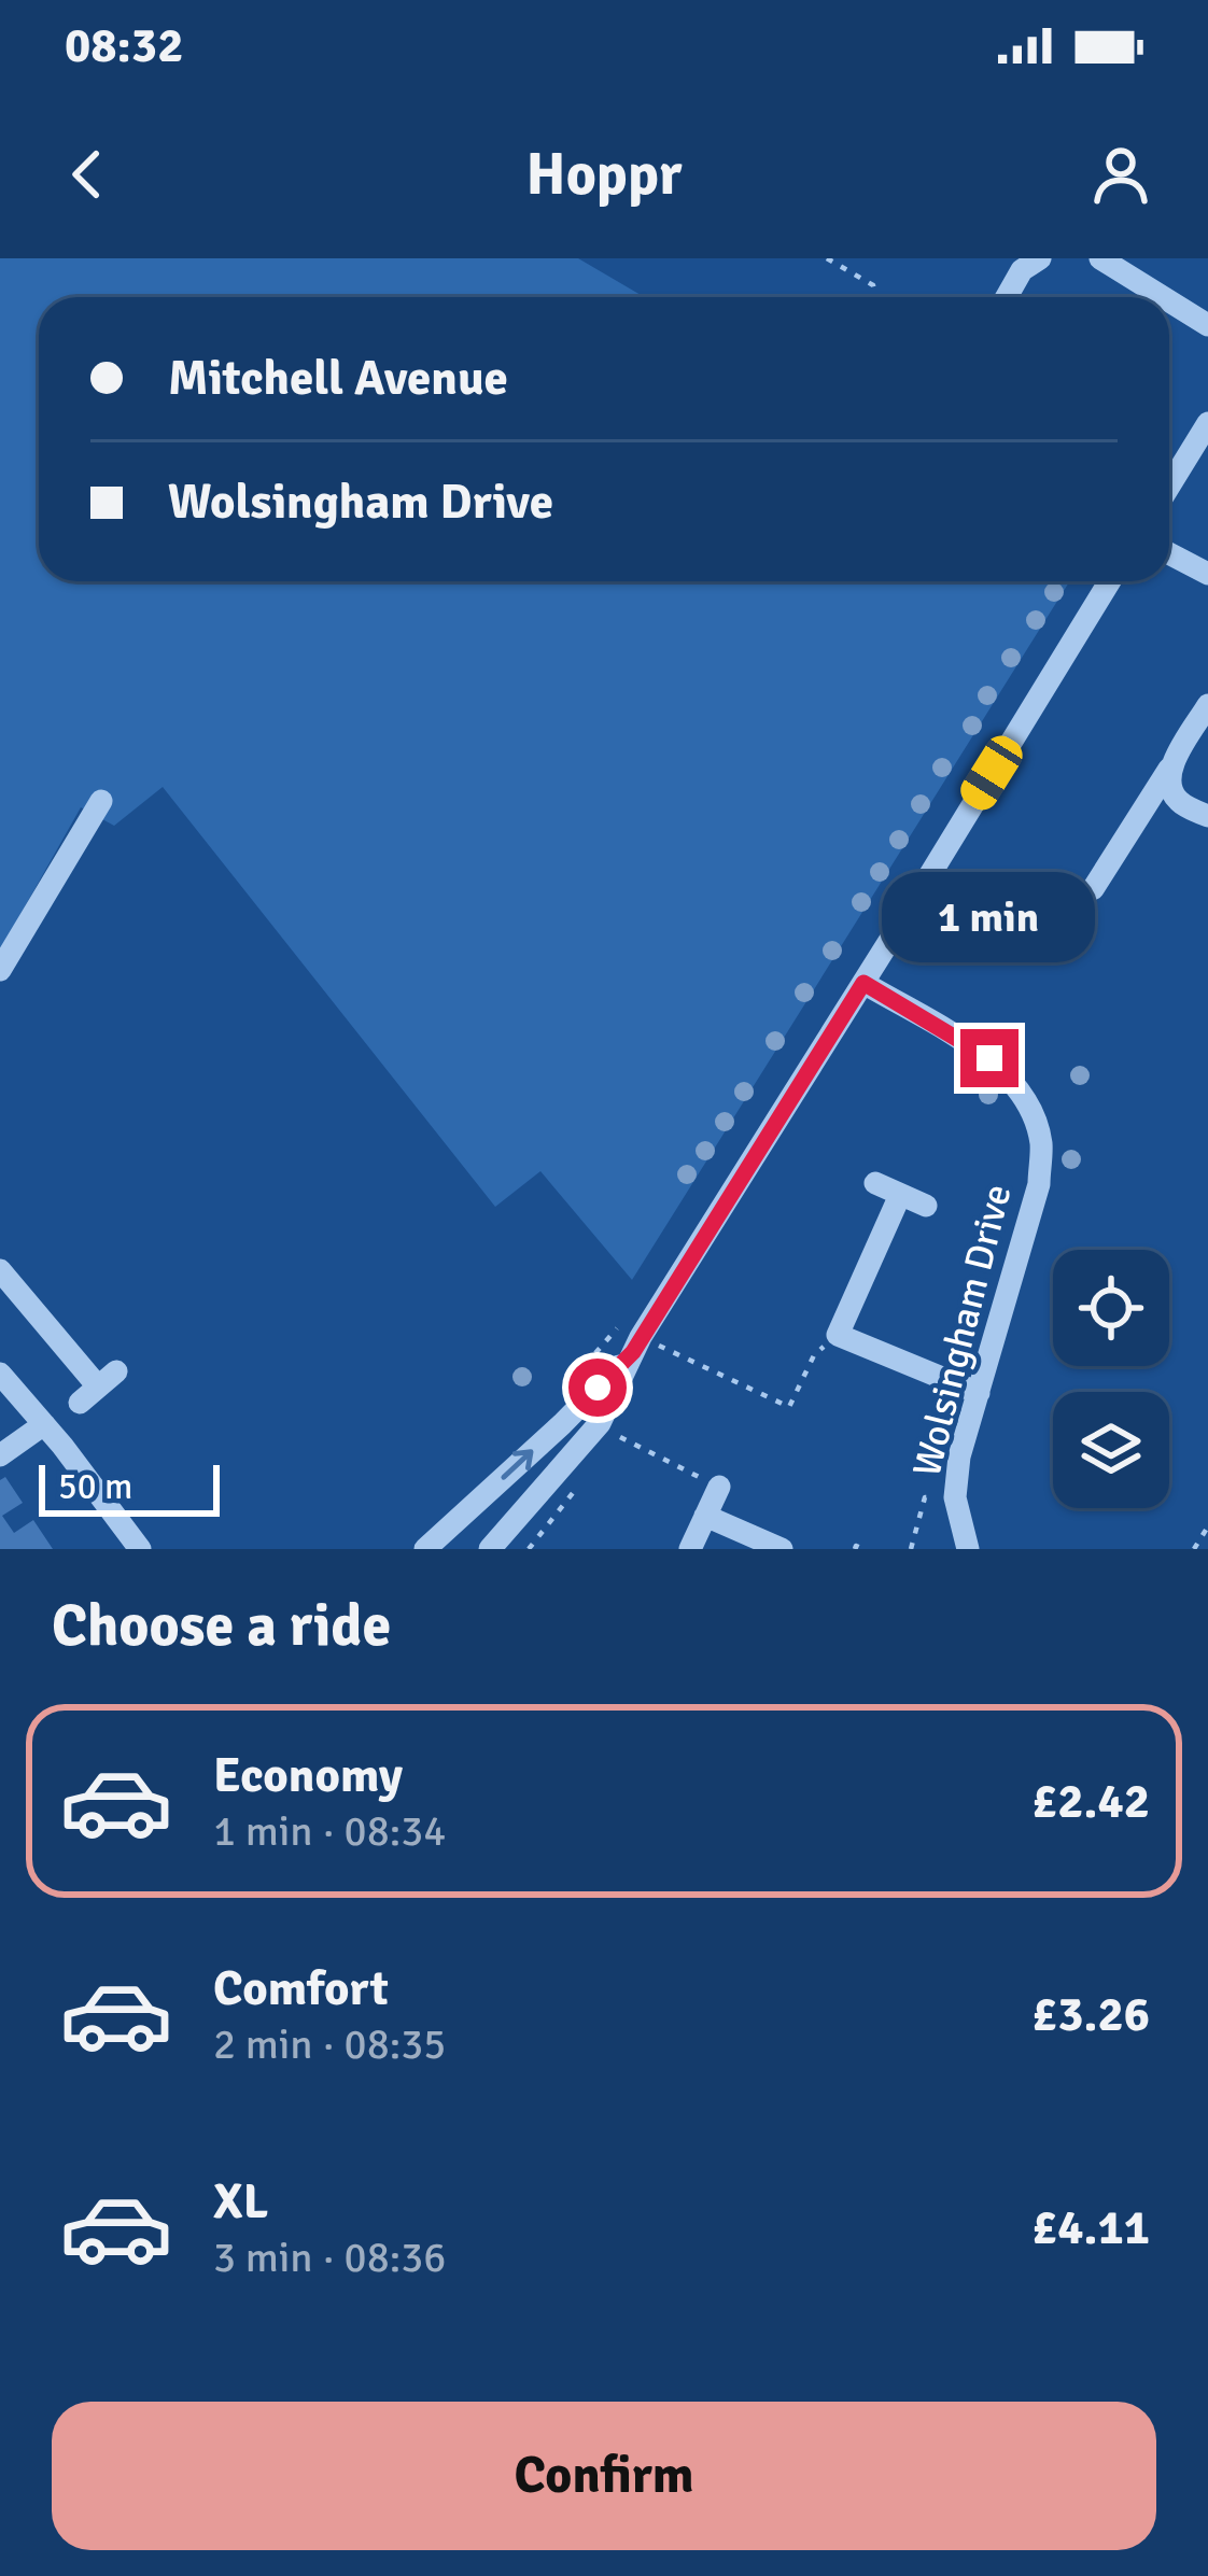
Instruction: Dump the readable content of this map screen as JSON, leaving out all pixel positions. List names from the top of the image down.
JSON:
{
  "streets": {
    "street": ["Wolsingham Drive"]
  },
  "scale_bar": "50 m",
  "page": {
    "status": "08:32",
    "header": "Hoppr",
    "banner": ["Mitchell Avenue", "Wolsingham Drive"],
    "bubble": "1 min",
    "scale": "50 m",
    "heading": "Choose a ride",
    "list": [
      {
        "name": "Economy",
        "note": "1 min · 08:34",
        "value": "£2.42"
      },
      {
        "name": "Comfort",
        "note": "2 min · 08:35",
        "value": "£3.26"
      },
      {
        "name": "XL",
        "note": "3 min · 08:36",
        "value": "£4.11"
      }
    ],
    "buttons": "Confirm"
  }
}
